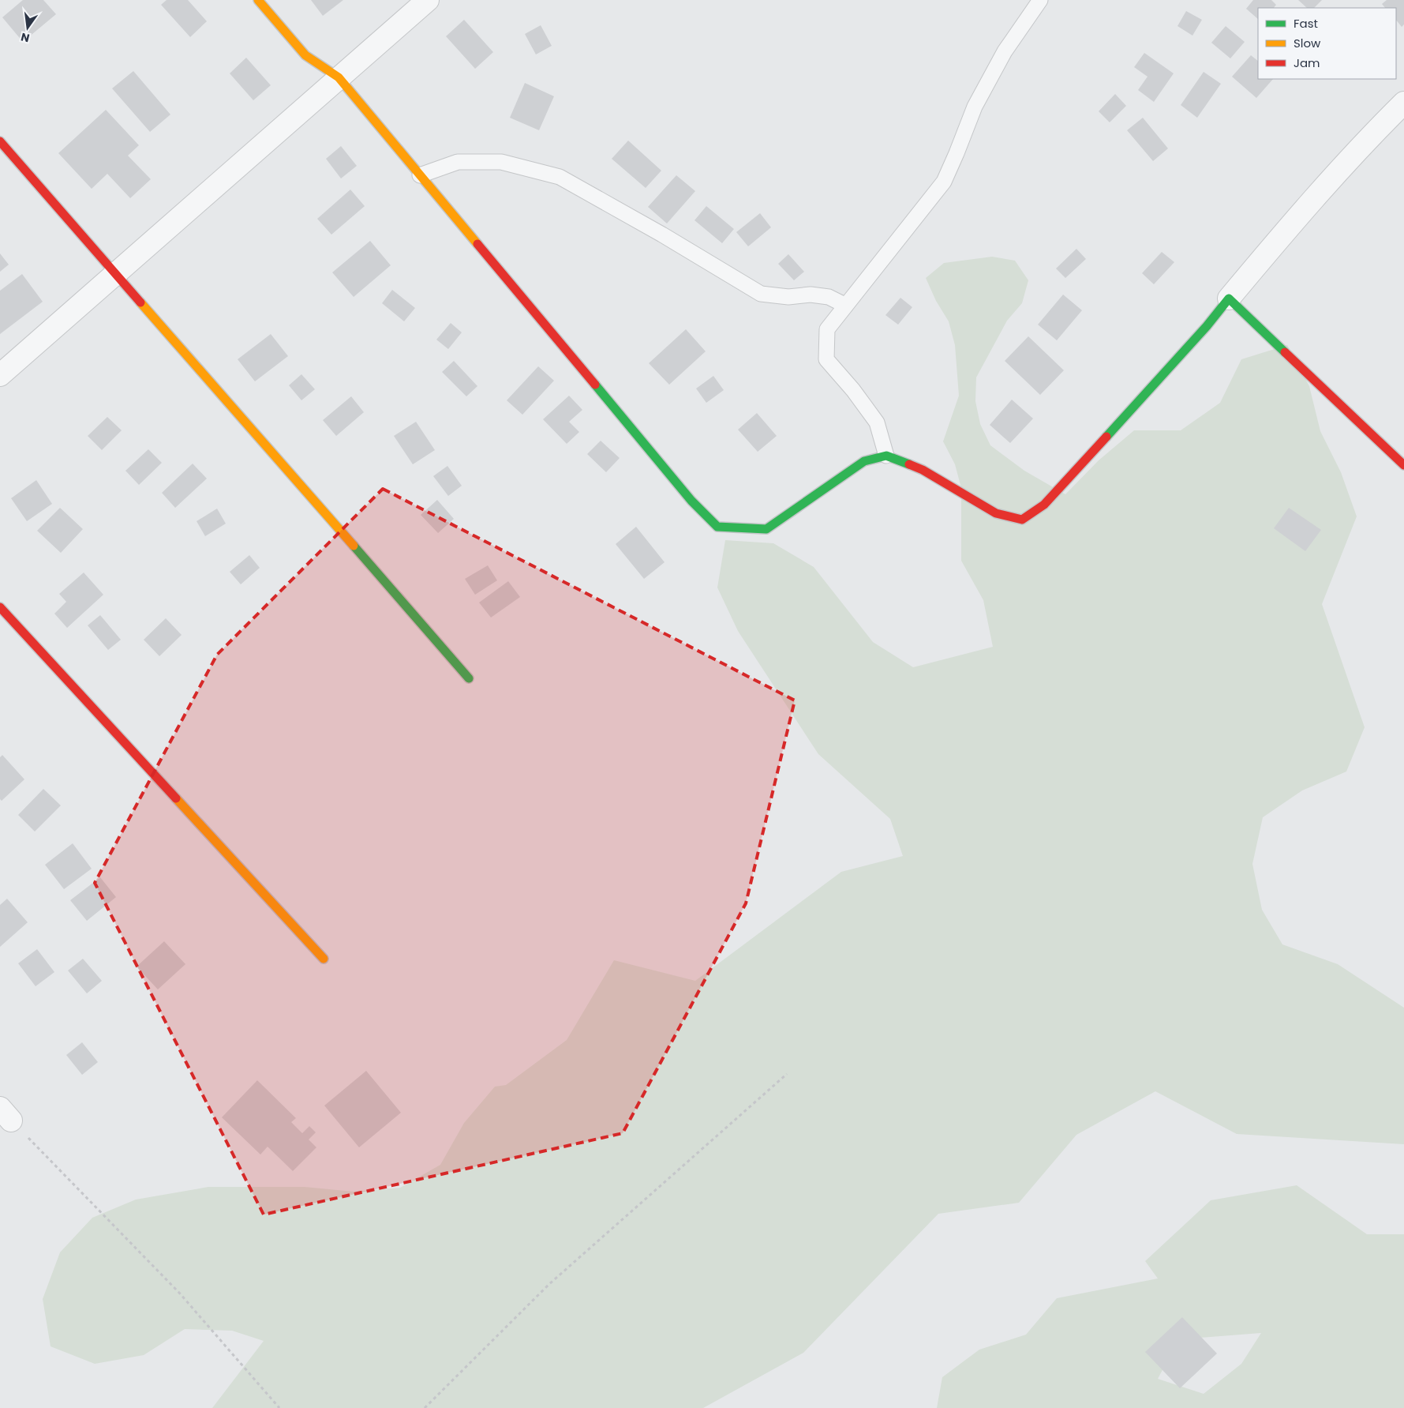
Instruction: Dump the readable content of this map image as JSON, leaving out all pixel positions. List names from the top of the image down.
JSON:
{
  "legend": ["Fast", "Slow", "Jam"],
  "north": "bottom"
}
